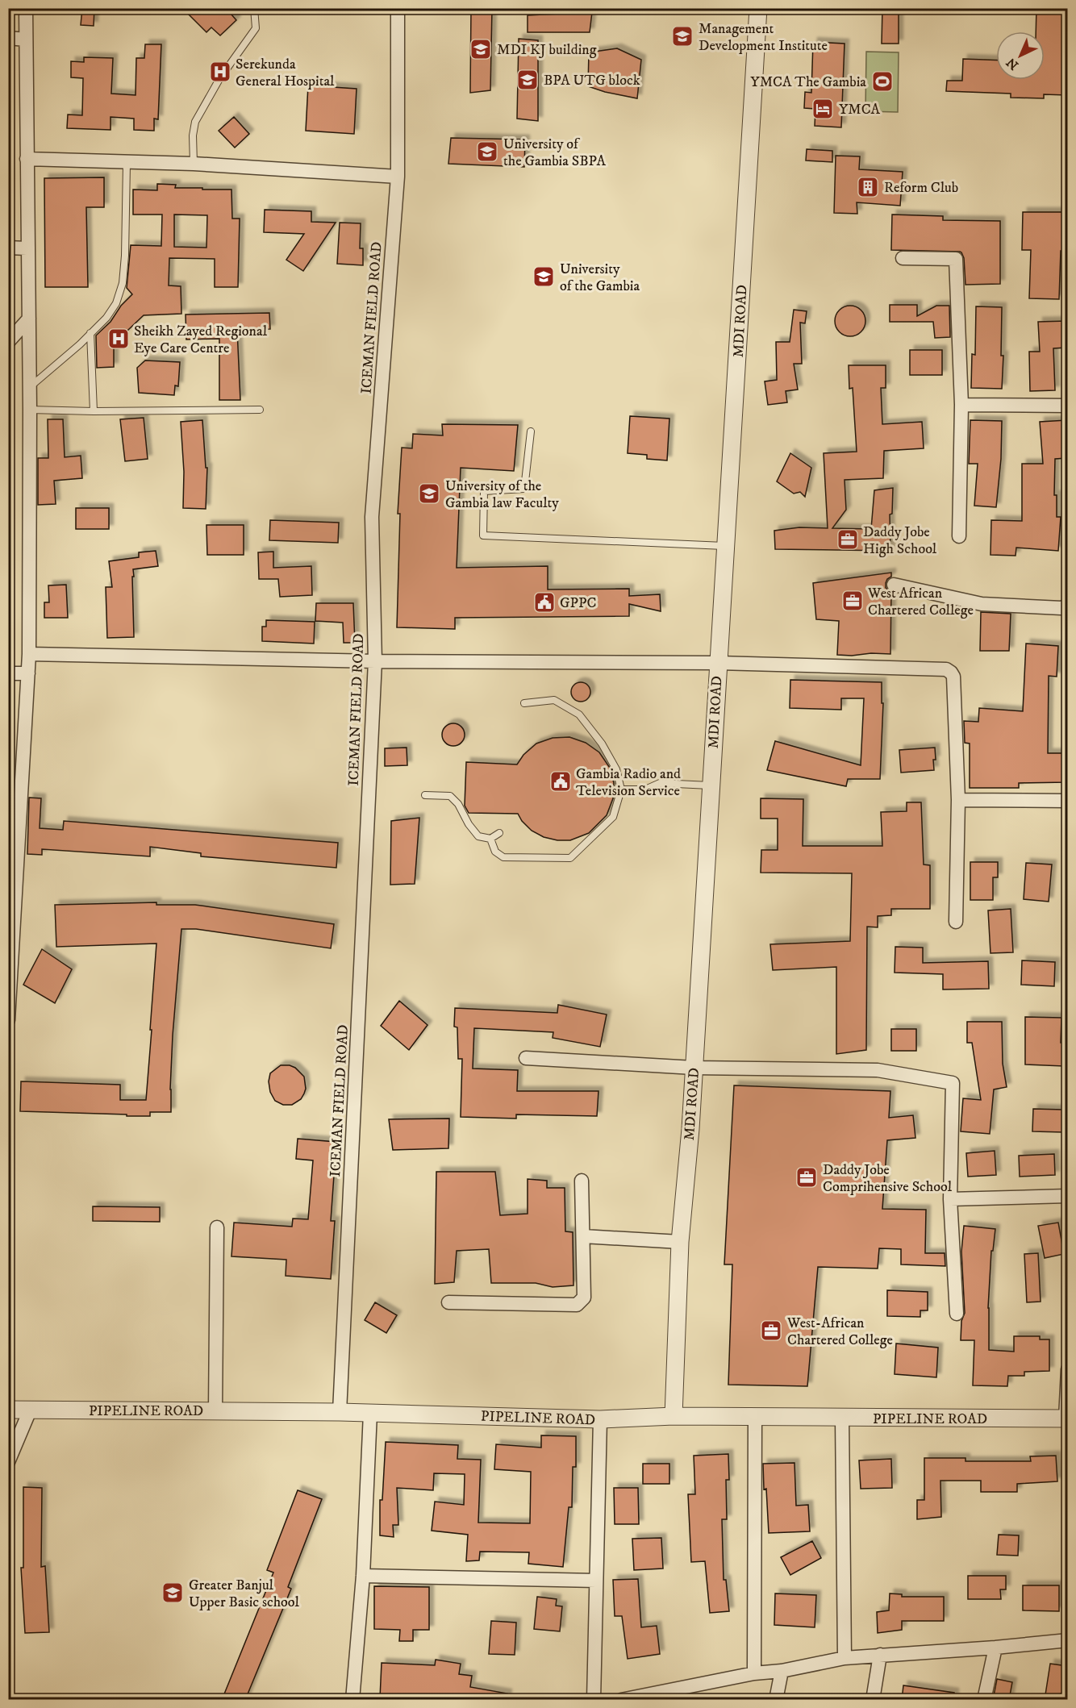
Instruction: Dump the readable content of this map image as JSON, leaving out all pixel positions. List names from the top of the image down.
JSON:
{
  "streets": {
    "street": ["ICEMAN FIELD ROAD", "MDI ROAD", "PIPELINE ROAD"]
  },
  "crossings": [
    ["ICEMAN FIELD ROAD", "PIPELINE ROAD"],
    ["MDI ROAD", "PIPELINE ROAD"]
  ],
  "places": {
    "school or university": [
      "Management Development Institute",
      "MDI KJ building",
      "BPA UTG block",
      "University of the Gambia SBPA",
      "University of the Gambia",
      "University of the Gambia law Faculty",
      "Greater Banjul Upper Basic school"
    ],
    "hospital": ["Serekunda General Hospital", "Sheikh Zayed Regional Eye Care Centre"],
    "sports": ["YMCA The Gambia"],
    "hotel": ["YMCA"],
    "building": ["Reform Club"],
    "office": [
      "Daddy Jobe High School",
      "West African Chartered College",
      "Daddy Jobe Comprihensive School",
      "West-African Chartered College"
    ],
    "public building": ["GPPC", "Gambia Radio and Television Service"]
  },
  "north": "bottom left"
}
